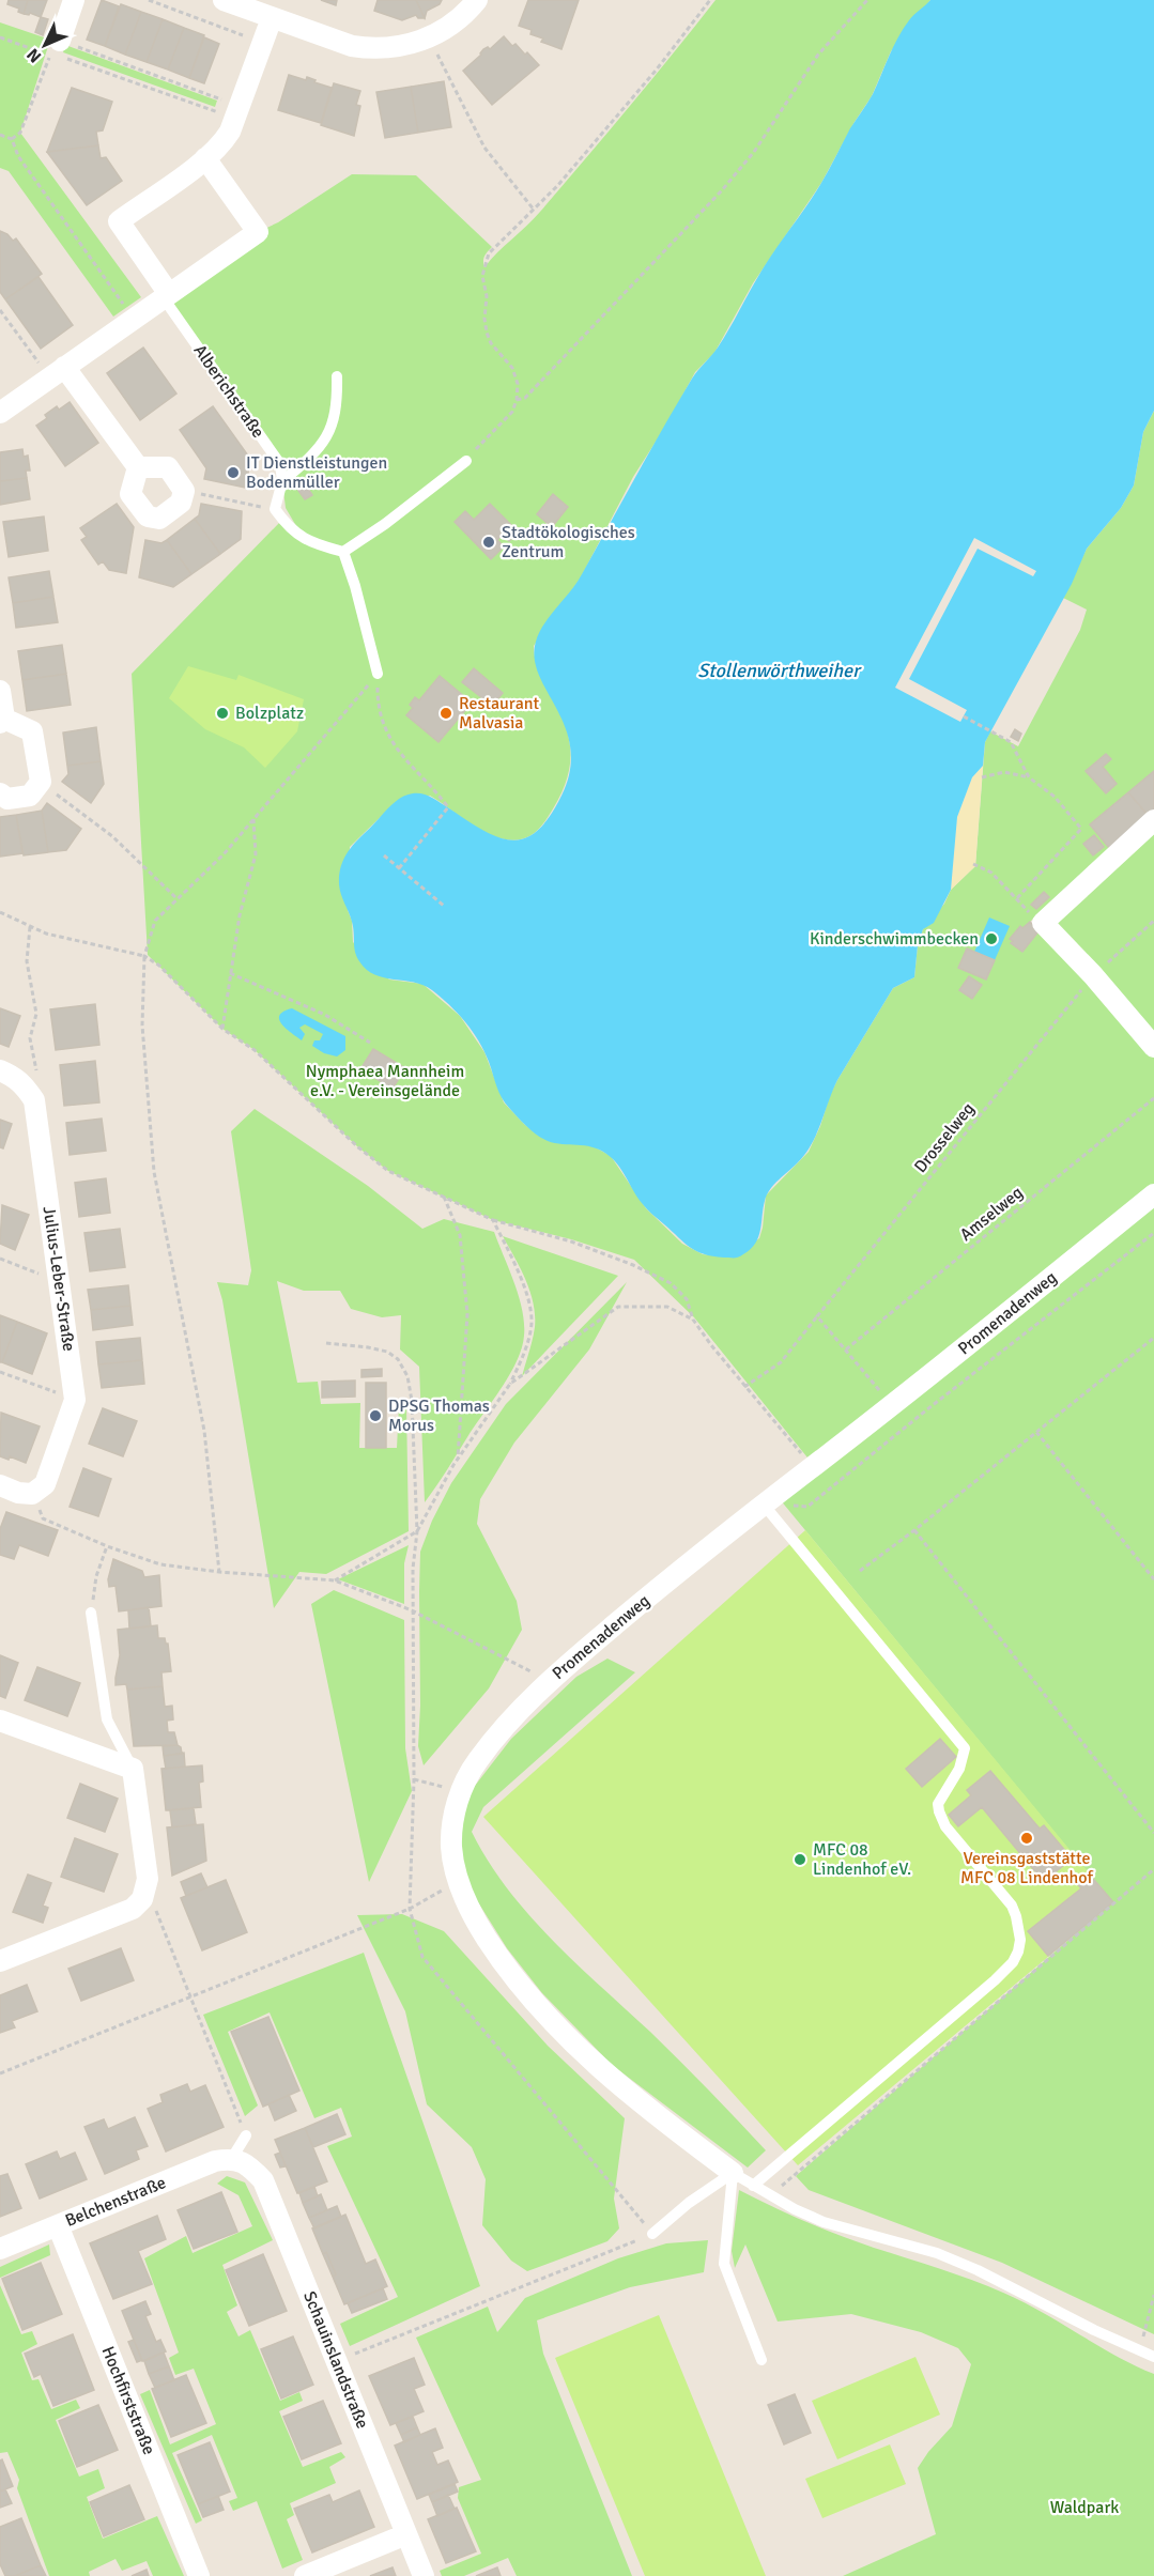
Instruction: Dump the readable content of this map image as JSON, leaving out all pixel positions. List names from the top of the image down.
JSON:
{
  "streets": {
    "street": [
      "Alberichstraße",
      "Julius-Leber-Straße",
      "Promenadenweg",
      "Belchenstraße",
      "Schauinslandstraße",
      "Hochfirststraße"
    ],
    "path": ["Drosselweg", "Amselweg"]
  },
  "crossings": [
    ["Belchenstraße", "Schauinslandstraße"],
    ["Belchenstraße", "Hochfirststraße"]
  ],
  "water": ["Stollenwörthweiher"],
  "parks": ["Nymphaea Mannheim e.V. - Vereinsgelände", "Waldpark"],
  "places": [
    "IT Dienstleistungen Bodenmüller",
    "Stadtökologisches Zentrum",
    "Bolzplatz",
    "Restaurant Malvasia",
    "Kinderschwimmbecken",
    "DPSG Thomas Morus",
    "Vereinsgaststätte MFC 08 Lindenhof",
    "MFC 08 Lindenhof eV."
  ],
  "north": "bottom left"
}
